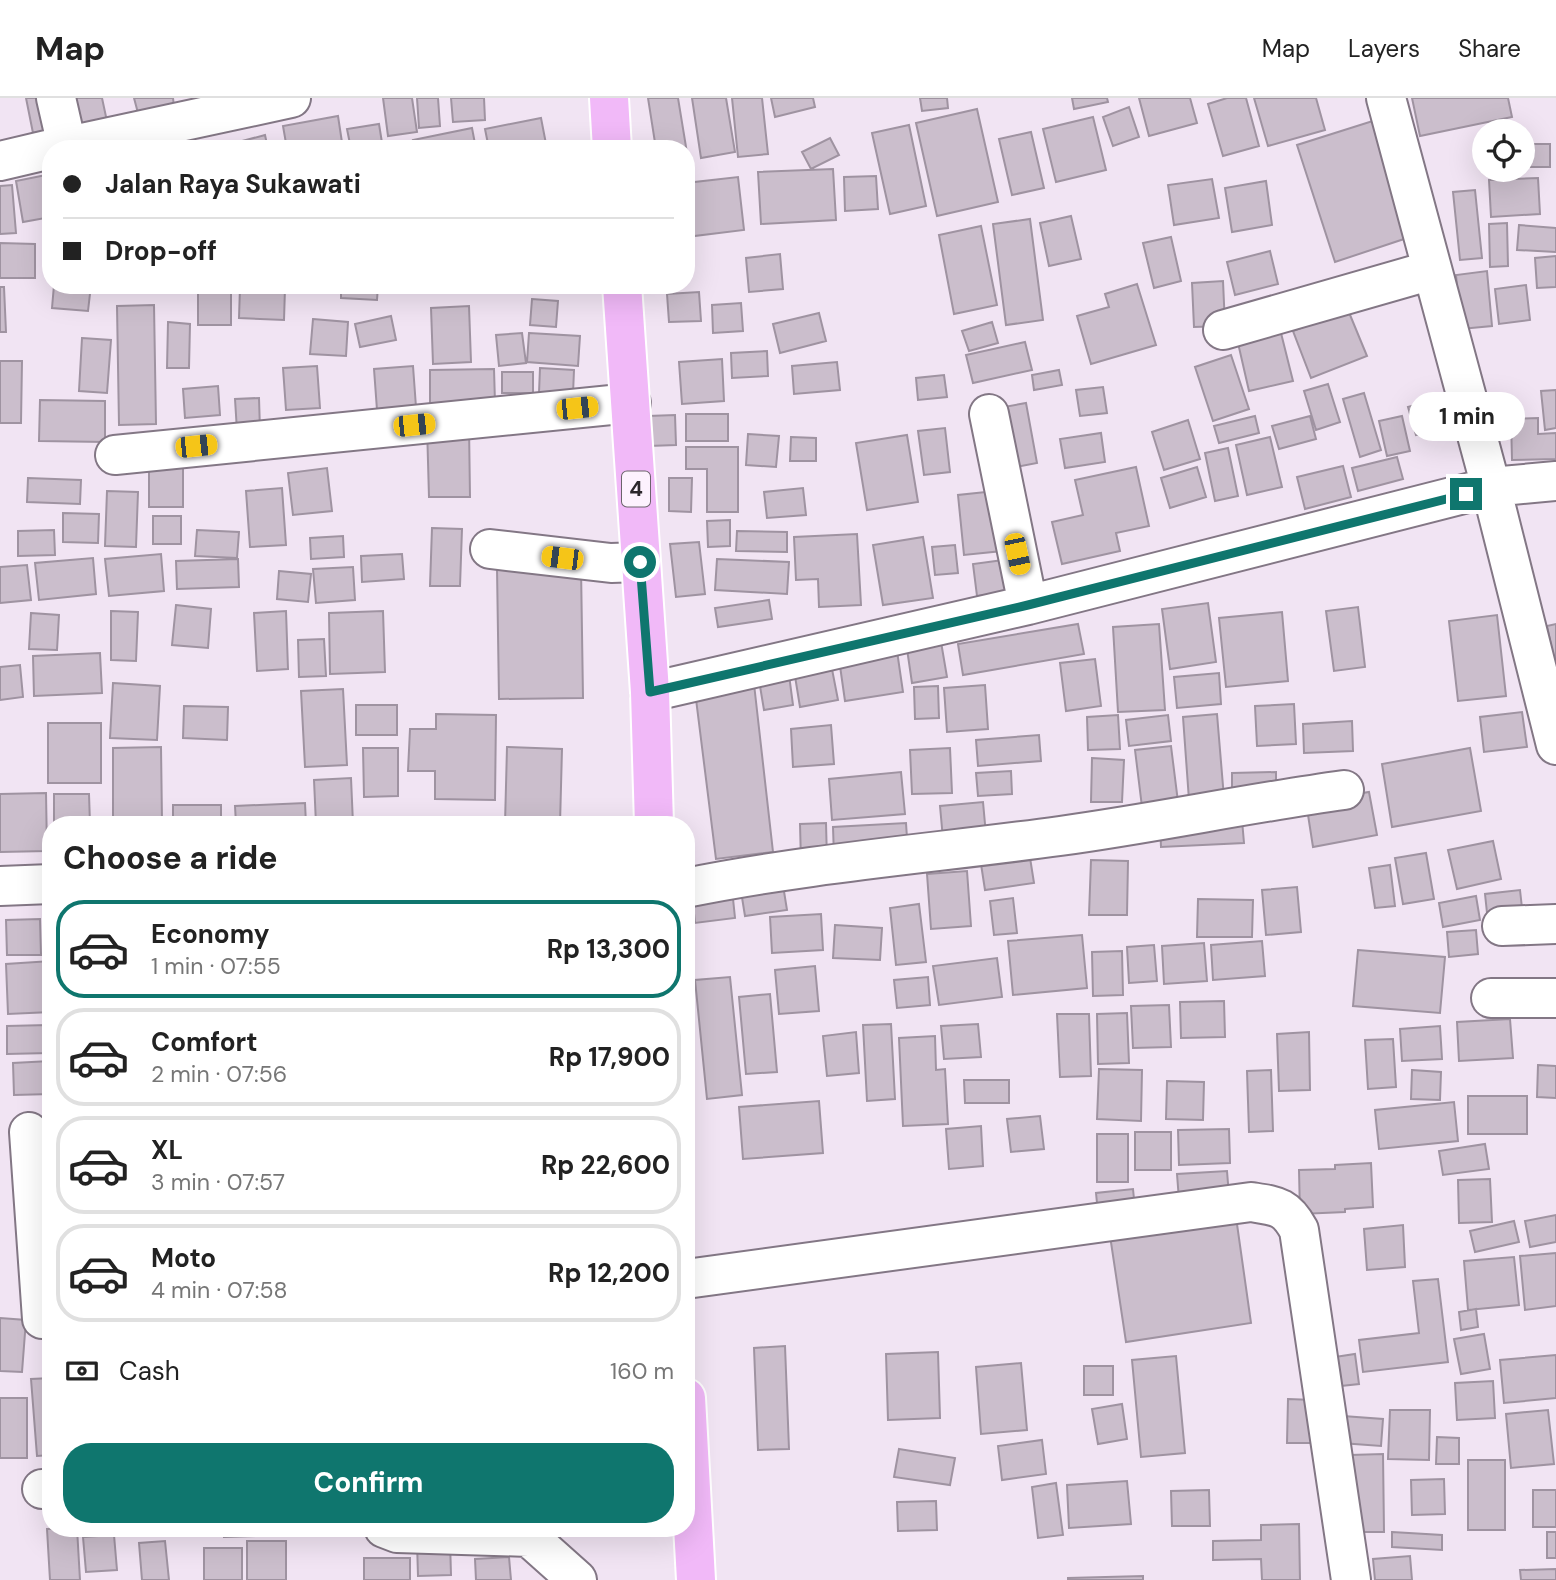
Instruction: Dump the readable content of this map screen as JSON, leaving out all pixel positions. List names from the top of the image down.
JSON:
{
  "streets": {
    "highway": ["4"]
  },
  "page": {
    "header": "Map",
    "nav": ["Map", "Layers", "Share"],
    "banner": ["Jalan Raya Sukawati", "Drop-off"],
    "bubble": "1 min",
    "heading": "Choose a ride",
    "list": [
      {
        "name": "Economy",
        "note": "1 min · 07:55",
        "value": "Rp 13,300"
      },
      {
        "name": "Comfort",
        "note": "2 min · 07:56",
        "value": "Rp 17,900"
      },
      {
        "name": "XL",
        "note": "3 min · 07:57",
        "value": "Rp 22,600"
      },
      {
        "name": "Moto",
        "note": "4 min · 07:58",
        "value": "Rp 12,200"
      }
    ],
    "pay": ["Cash", "160 m"],
    "buttons": "Confirm"
  }
}
